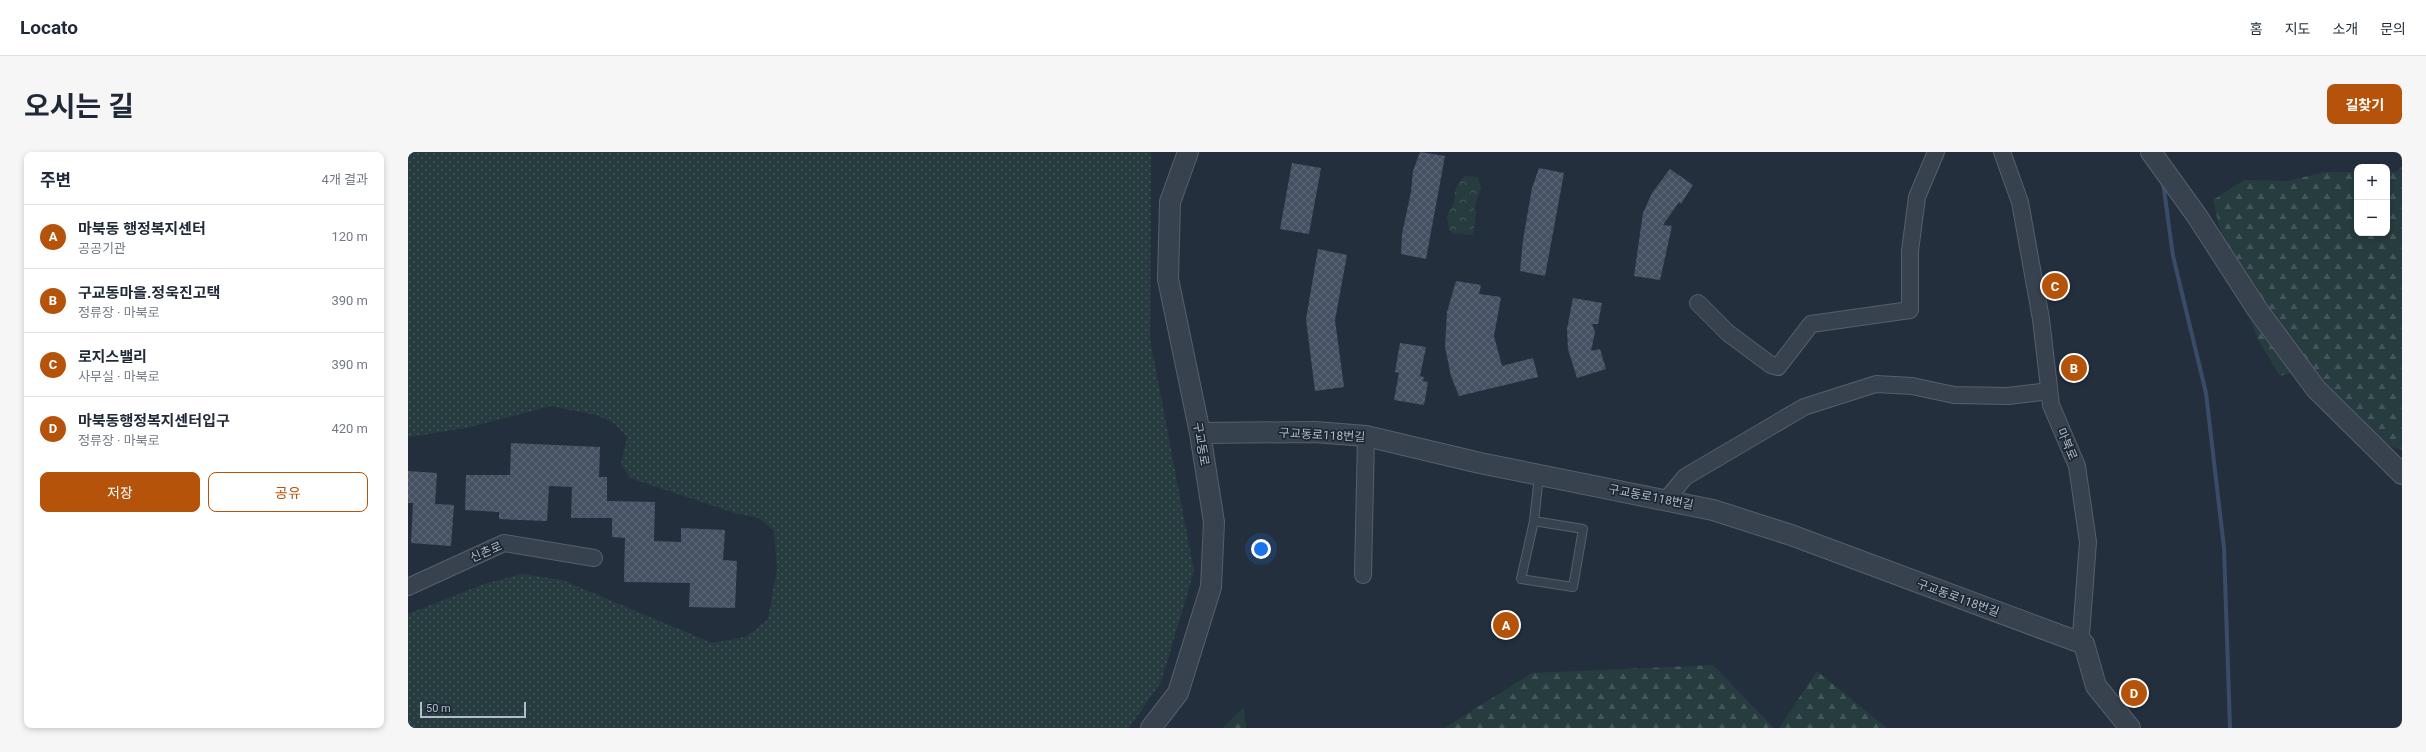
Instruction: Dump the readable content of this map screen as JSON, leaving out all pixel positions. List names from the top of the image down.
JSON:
{
  "streets": {
    "street": [
      "구교동로118번길",
      "구교동로",
      "마북로",
      "신촌로"
    ]
  },
  "crossings": [
    ["구교동로118번길", "구교동로"],
    ["구교동로118번길", "마북로"]
  ],
  "scale_bar": "50 m",
  "page": {
    "header": "Locato",
    "nav": [
      "홈",
      "지도",
      "소개",
      "문의"
    ],
    "title": "오시는 길",
    "buttons": [
      "길찾기",
      ["저장", "공유"]
    ],
    "heading": ["주변", "4개 결과"],
    "map_buttons": ["+", "−"],
    "list": [
      {
        "mark": "A",
        "name": "마북동 행정복지센터",
        "note": "공공기관",
        "value": "120 m"
      },
      {
        "mark": "B",
        "name": "구교동마을.정욱진고택",
        "note": "정류장 · 마북로",
        "value": "390 m"
      },
      {
        "mark": "C",
        "name": "로지스밸리",
        "note": "사무실 · 마북로",
        "value": "390 m"
      },
      {
        "mark": "D",
        "name": "마북동행정복지센터입구",
        "note": "정류장 · 마북로",
        "value": "420 m"
      }
    ],
    "pins": [
      "C",
      "B",
      "A",
      "D"
    ],
    "scale": "50 m"
  }
}
